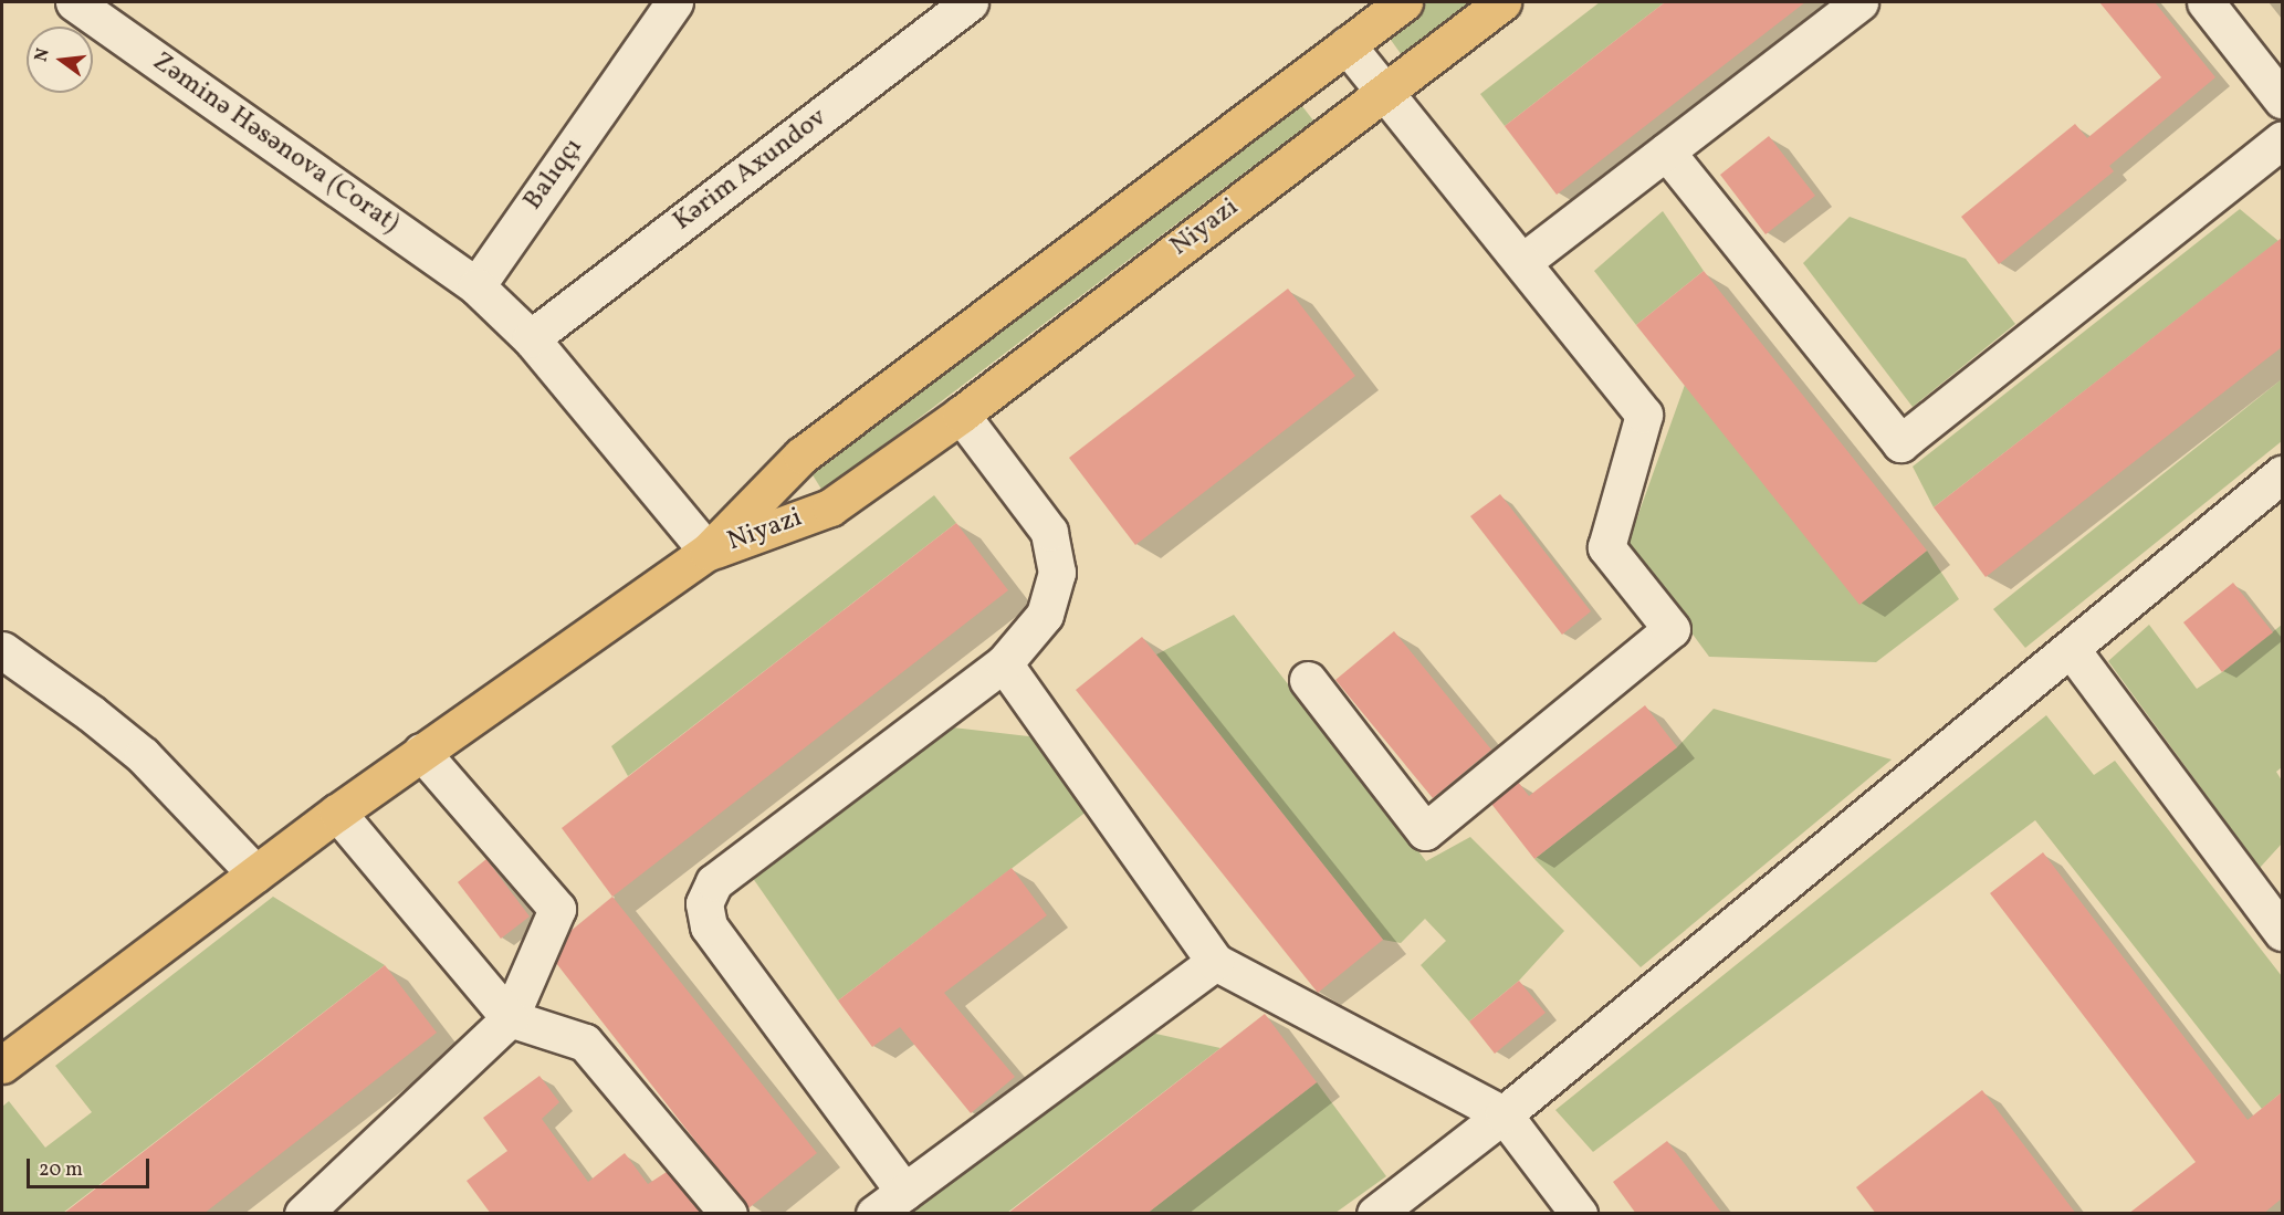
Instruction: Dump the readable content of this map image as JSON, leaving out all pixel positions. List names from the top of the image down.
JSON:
{
  "streets": {
    "main road": ["Niyazi"],
    "street": ["Zəminə Həsənova (Corat)", "Kərim Axundov", "Balıqçı"]
  },
  "crossings": [
    ["Zəminə Həsənova (Corat)", "Balıqçı"]
  ],
  "scale_bar": "20 m",
  "north": "left"
}
